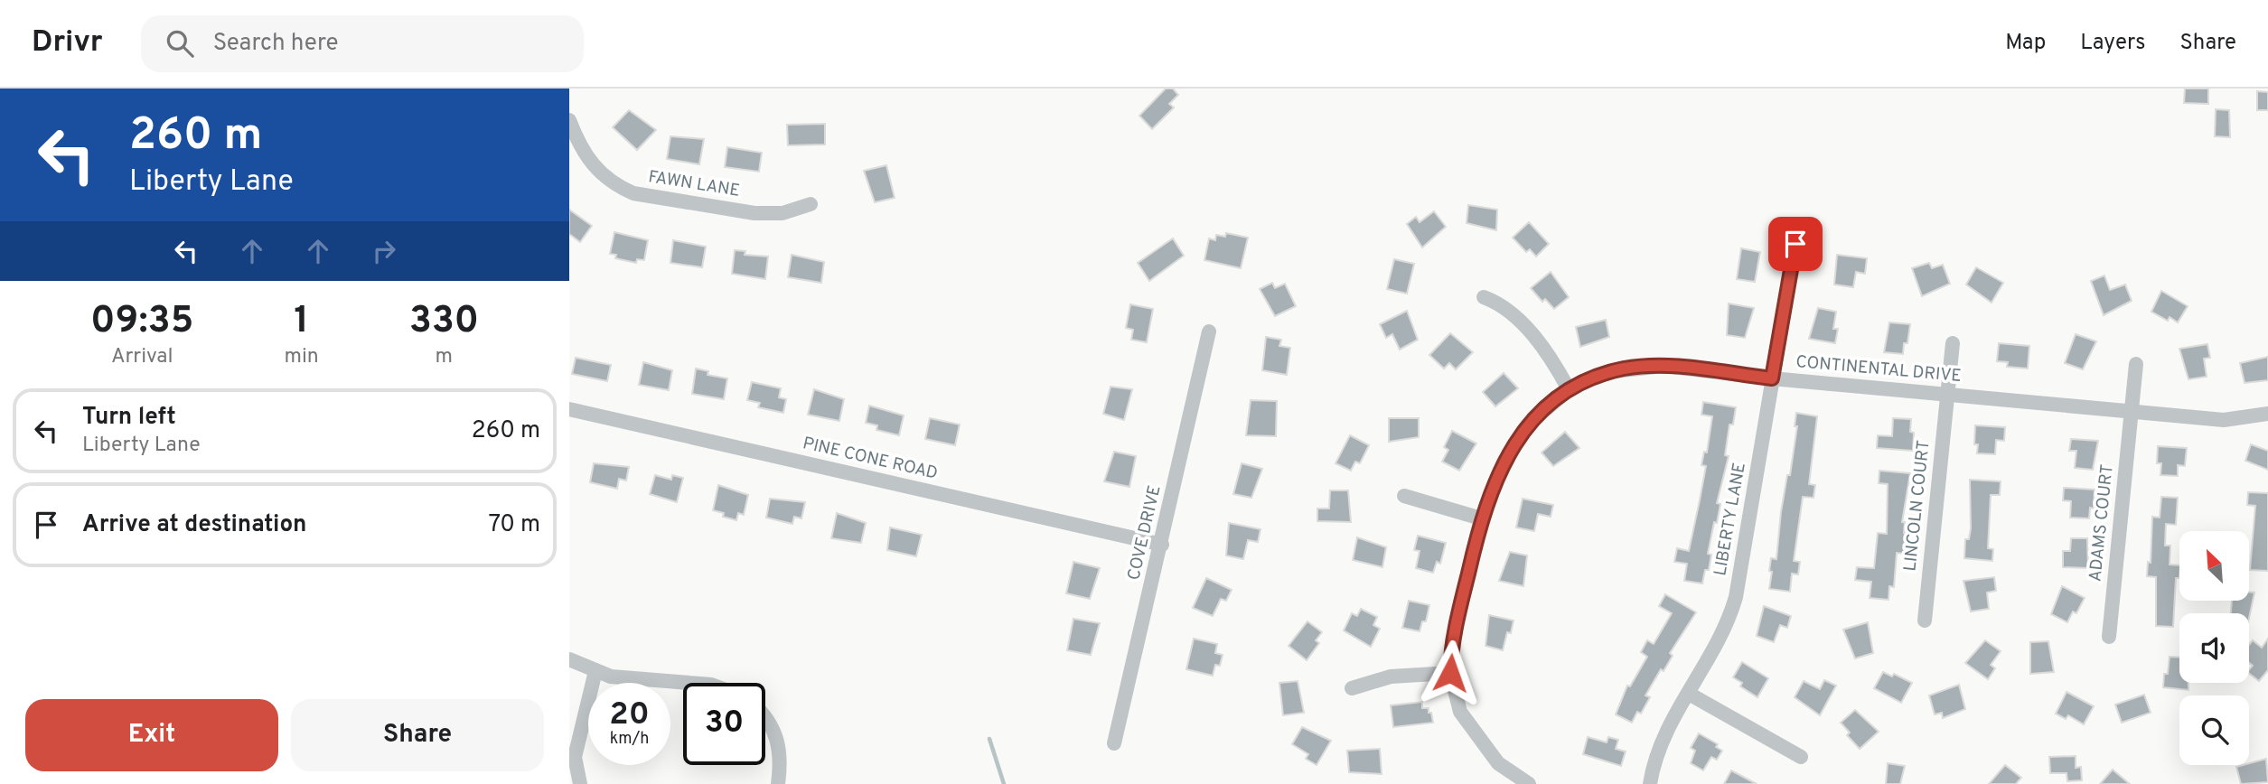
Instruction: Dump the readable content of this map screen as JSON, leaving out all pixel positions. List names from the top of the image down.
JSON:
{
  "streets": {
    "street": [
      "FAWN LANE",
      "CONTINENTAL DRIVE",
      "PINE CONE ROAD",
      "LINCOLN COURT",
      "LIBERTY LANE",
      "ADAMS COURT",
      "COVE DRIVE"
    ]
  },
  "crossings": [
    ["CONTINENTAL DRIVE", "LINCOLN COURT"],
    ["CONTINENTAL DRIVE", "LIBERTY LANE"],
    ["CONTINENTAL DRIVE", "ADAMS COURT"],
    ["PINE CONE ROAD", "COVE DRIVE"]
  ],
  "north": "top left",
  "page": {
    "header": "Drivr",
    "search": "Search here",
    "nav": ["Map", "Layers", "Share"],
    "turn": ["260 m", "Liberty Lane"],
    "eta": [
      "09:35",
      "Arrival",
      "1",
      "min",
      "330",
      "m"
    ],
    "list": [
      {
        "name": "Turn left",
        "note": "Liberty Lane",
        "value": "260 m"
      },
      {
        "name": "Arrive at destination",
        "value": "70 m"
      }
    ],
    "speed": "20 km/h",
    "limit": "30",
    "buttons": ["Exit", "Share"]
  }
}
